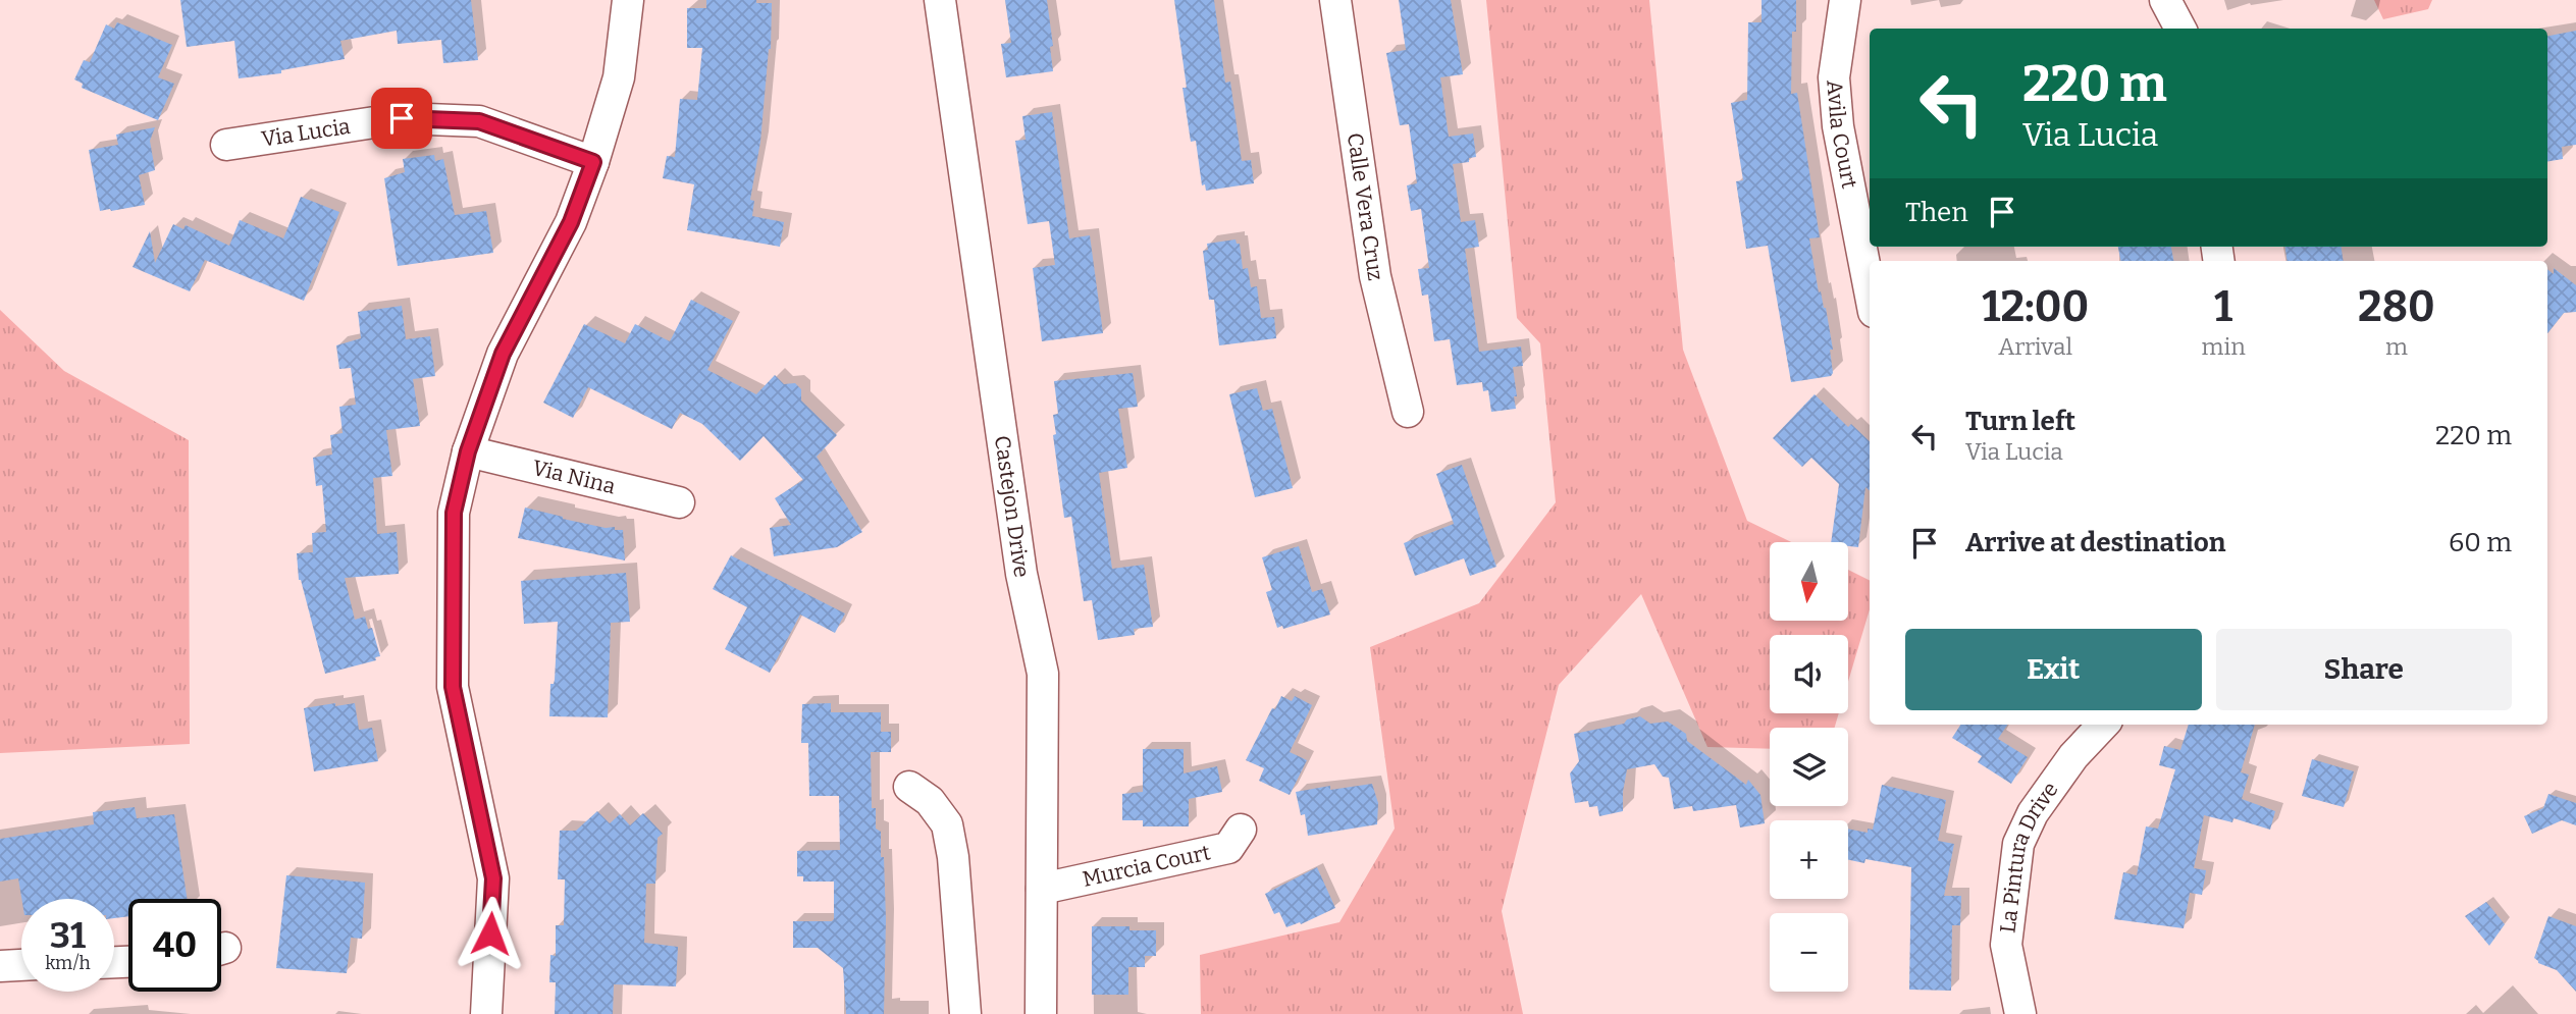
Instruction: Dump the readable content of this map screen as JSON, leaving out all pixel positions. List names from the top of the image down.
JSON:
{
  "streets": {
    "street": [
      "Via Lucia",
      "Avila Court",
      "Calle Vera Cruz",
      "Via Nina",
      "Castejon Drive",
      "La Pintura Drive",
      "Murcia Court"
    ]
  },
  "crossings": [
    ["Castejon Drive", "Murcia Court"]
  ],
  "north": "bottom",
  "page": {
    "turn": ["220 m", "Via Lucia"],
    "then": "Then",
    "eta": [
      "12:00",
      "Arrival",
      "1",
      "min",
      "280",
      "m"
    ],
    "list": [
      {
        "name": "Turn left",
        "note": "Via Lucia",
        "value": "220 m"
      },
      {
        "name": "Arrive at destination",
        "value": "60 m"
      }
    ],
    "map_buttons": ["+", "−"],
    "buttons": ["Exit", "Share"],
    "speed": "31 km/h",
    "limit": "40"
  }
}
